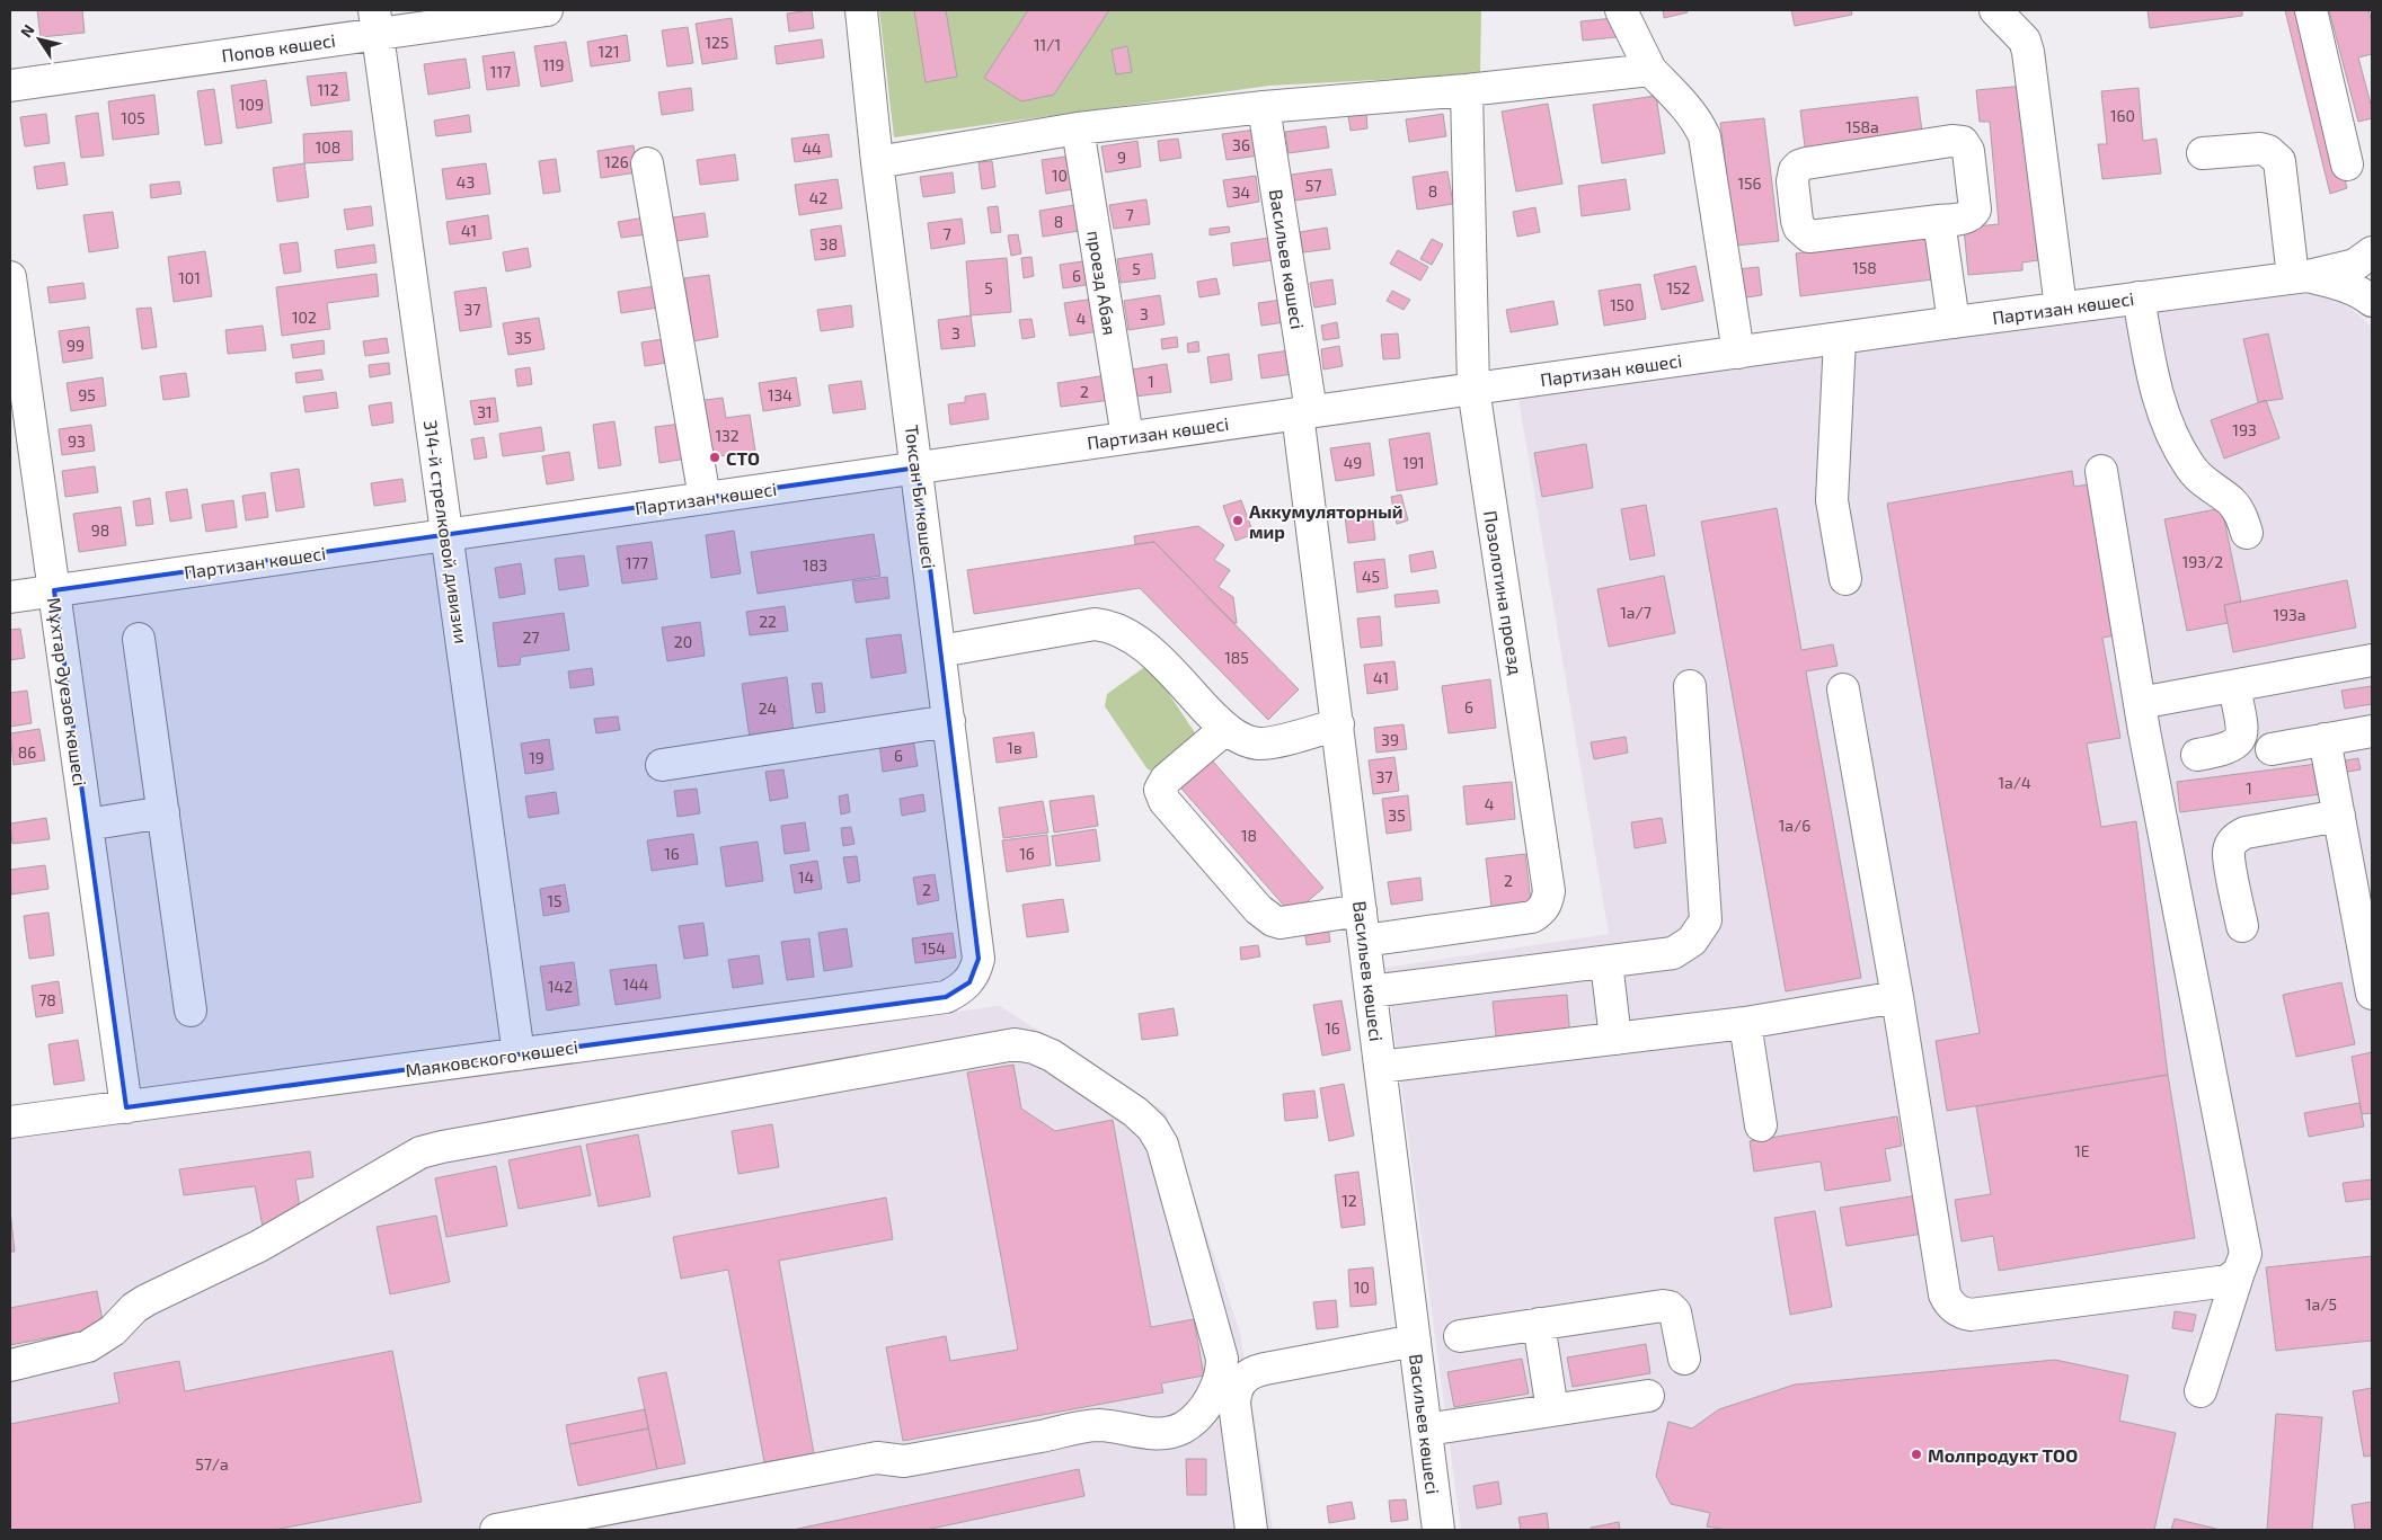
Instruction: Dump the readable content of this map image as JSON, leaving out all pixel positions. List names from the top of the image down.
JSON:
{
  "streets": {
    "street": [
      "Попов көшесі",
      "Васильев көшесі",
      "проезд Абая",
      "Партизан көшесі",
      "Токсан Би көшесі",
      "314-й стрелковой дивизии",
      "Позолотина проезд",
      "Мұхтар Әуезов көшесі",
      "Маяковского көшесі"
    ]
  },
  "crossings": [
    ["Попов көшесі", "314-й стрелковой дивизии"],
    ["Васильев көшесі", "Партизан көшесі"],
    ["Васильев көшесі", "Позолотина проезд"],
    ["проезд Абая", "Партизан көшесі"],
    ["Партизан көшесі", "Токсан Би көшесі"],
    ["Партизан көшесі", "314-й стрелковой дивизии"],
    ["Партизан көшесі", "Позолотина проезд"],
    ["Партизан көшесі", "Мұхтар Әуезов көшесі"],
    ["Токсан Би көшесі", "Маяковского көшесі"],
    ["314-й стрелковой дивизии", "Маяковского көшесі"],
    ["Мұхтар Әуезов көшесі", "Маяковского көшесі"]
  ],
  "places": ["СТО", "Аккумуляторный мир", "Молпродукт ТОО"],
  "house_numbers": [
    "125",
    "11/1",
    "121",
    "119",
    "117",
    "112",
    "109",
    "160",
    "105",
    "158а",
    "36",
    "108",
    "44",
    "9",
    "126",
    "10",
    "43",
    "156",
    "57",
    "8",
    "34",
    "42",
    "7",
    "8",
    "41",
    "7",
    "38",
    "158",
    "5",
    "6",
    "101",
    "5",
    "152",
    "150",
    "37",
    "3",
    "102",
    "4",
    "3",
    "35",
    "99",
    "1",
    "2",
    "95",
    "134",
    "31",
    "193",
    "132",
    "93",
    "49",
    "191",
    "98",
    "193/2",
    "177",
    "183",
    "45",
    "1а/7",
    "193а",
    "22",
    "27",
    "20",
    "185",
    "41",
    "6",
    "24",
    "39",
    "1в",
    "86",
    "6",
    "19",
    "37",
    "1а/4",
    "1",
    "4",
    "35",
    "1а/6",
    "18",
    "16",
    "1б",
    "14",
    "2",
    "2",
    "15",
    "154",
    "144",
    "142",
    "78",
    "16",
    "1Е",
    "12",
    "10",
    "1а/5",
    "57/а"
  ],
  "north": "top left"
}
